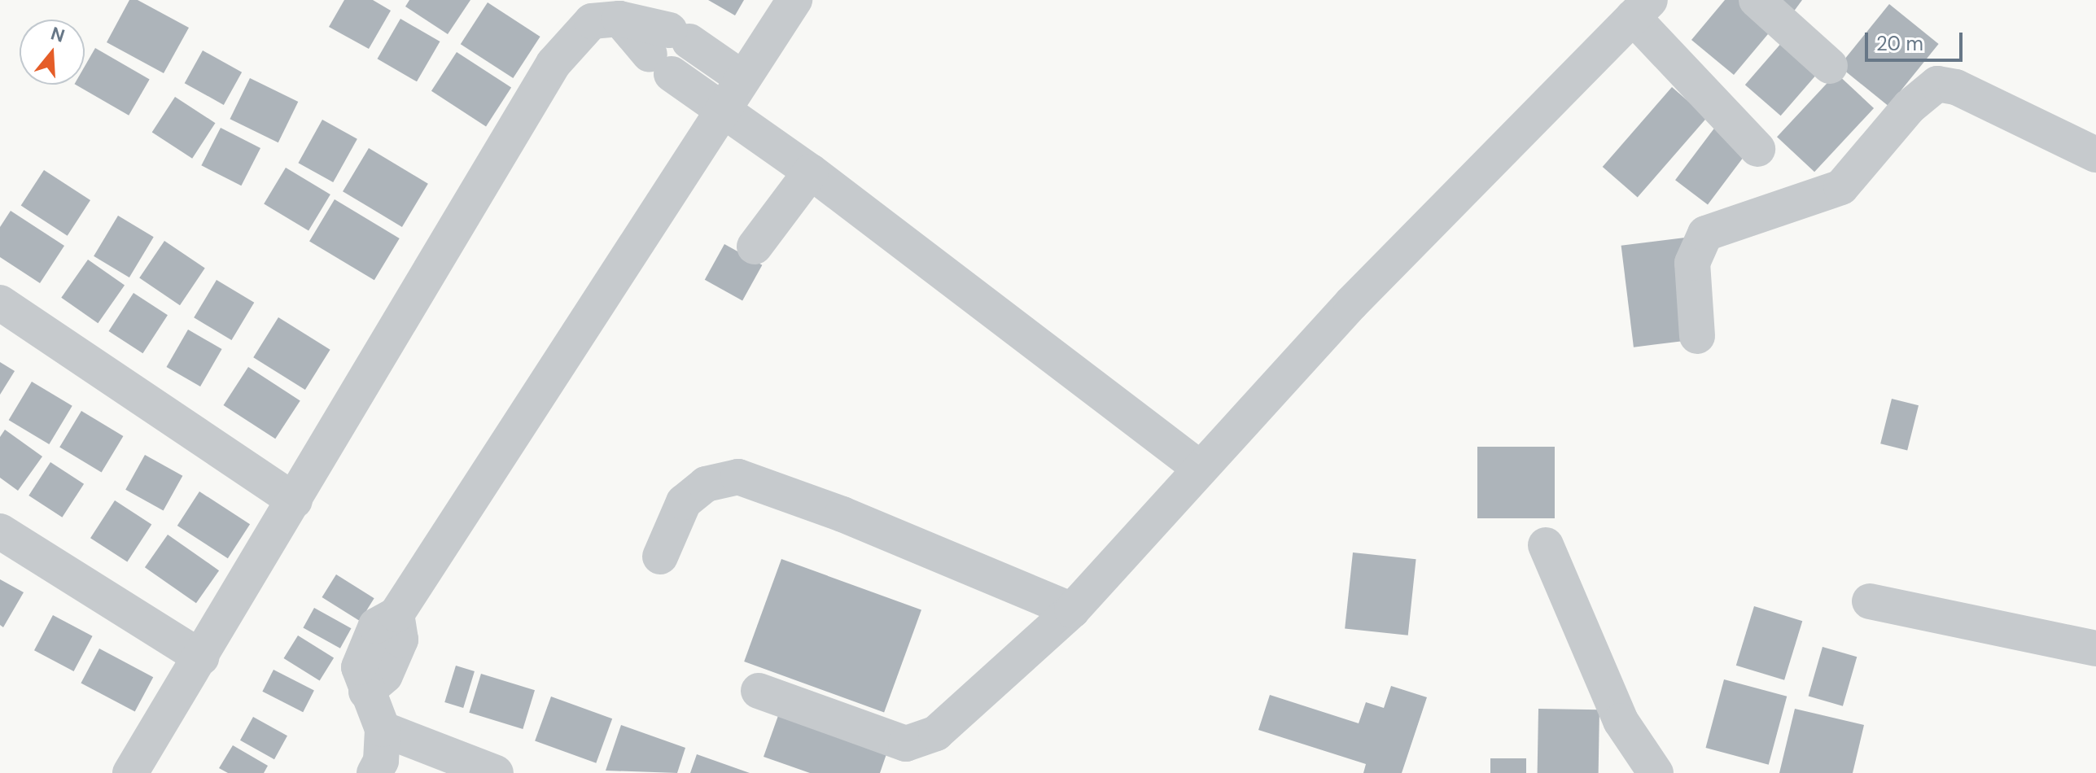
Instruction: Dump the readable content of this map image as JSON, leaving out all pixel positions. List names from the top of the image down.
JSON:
{
  "scale_bar": "20 m",
  "north": "top"
}
